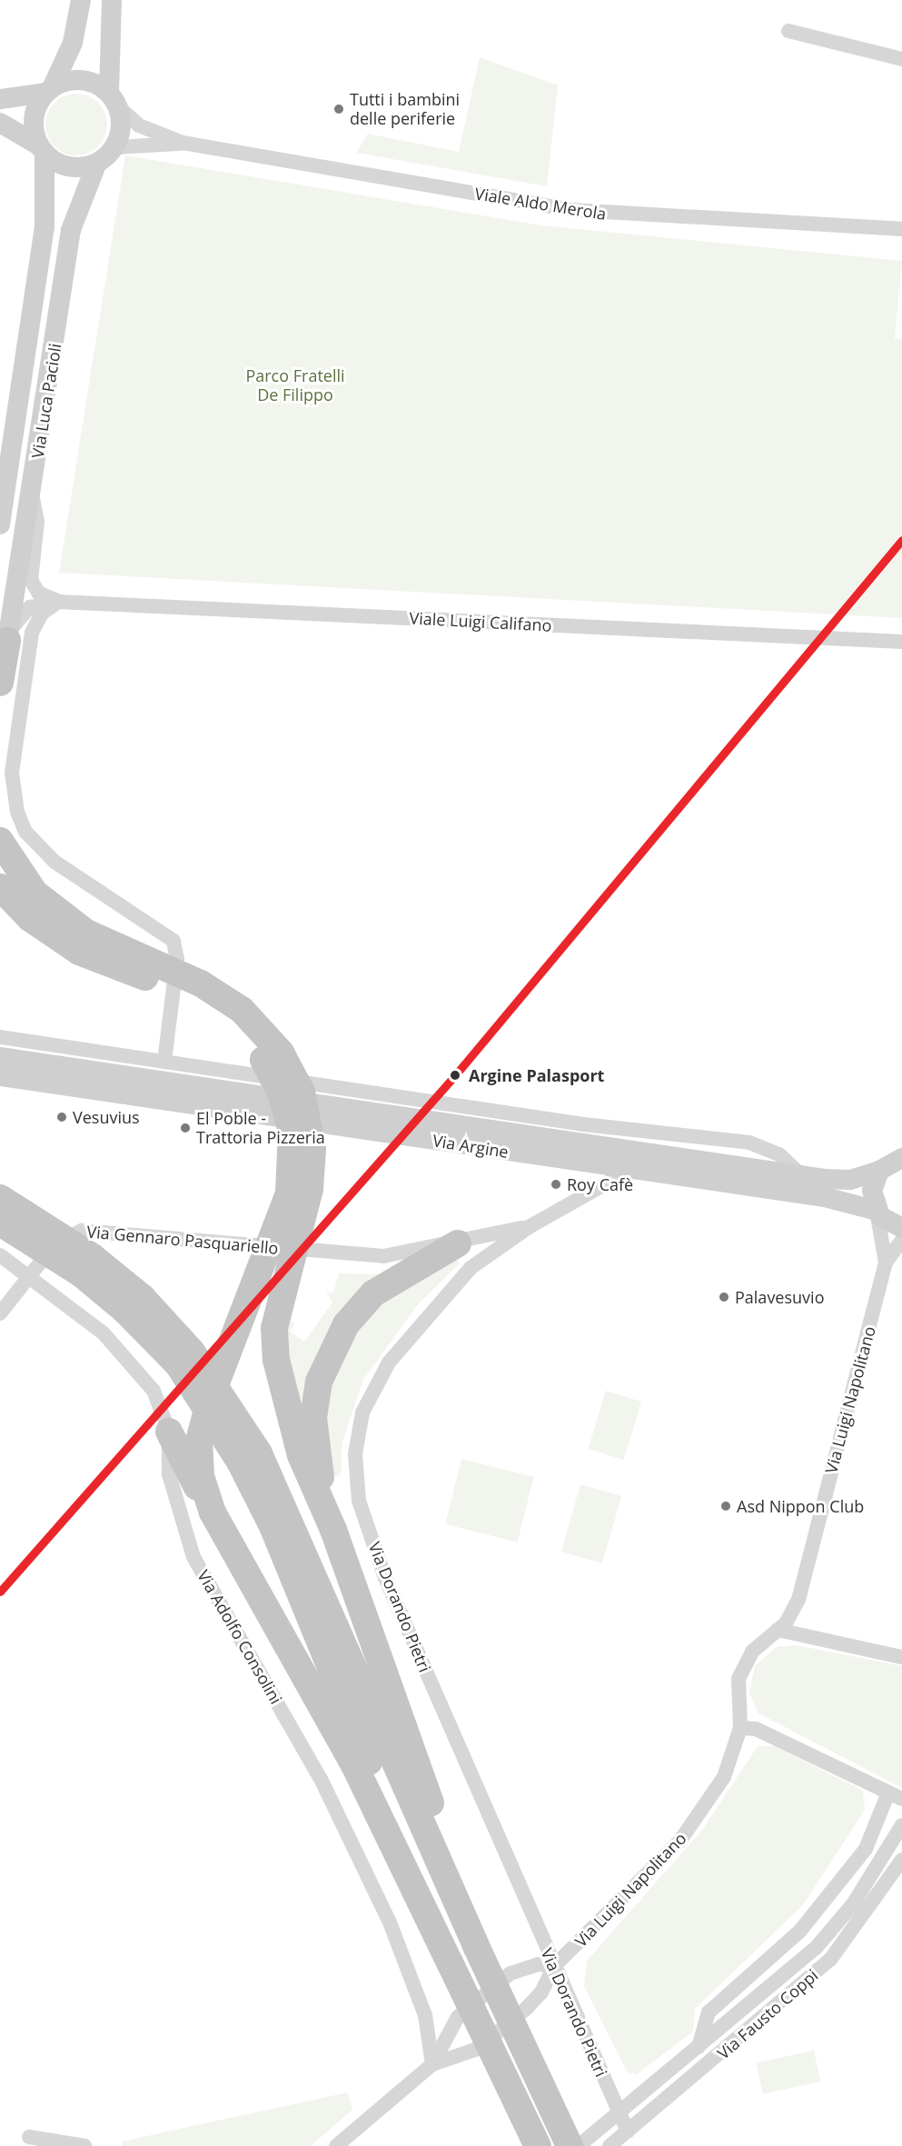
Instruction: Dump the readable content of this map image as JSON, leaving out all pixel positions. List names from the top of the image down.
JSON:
{
  "streets": {
    "street": [
      "Viale Aldo Merola",
      "Via Luca Pacioli",
      "Viale Luigi Califano",
      "Via Argine",
      "Via Gennaro Pasquariello",
      "Via Luigi Napolitano",
      "Via Dorando Pietri",
      "Via Adolfo Consolini",
      "Via Fausto Coppi"
    ]
  },
  "crossings": [
    ["Viale Aldo Merola", "Via Luca Pacioli"],
    ["Via Luca Pacioli", "Viale Luigi Califano"],
    ["Via Argine", "Via Luigi Napolitano"],
    ["Via Argine", "Via Dorando Pietri"],
    ["Via Gennaro Pasquariello", "Via Dorando Pietri"],
    ["Via Gennaro Pasquariello", "Via Adolfo Consolini"],
    ["Via Luigi Napolitano", "Via Dorando Pietri"],
    ["Via Luigi Napolitano", "Via Adolfo Consolini"],
    ["Via Dorando Pietri", "Via Fausto Coppi"]
  ],
  "parks": ["Parco Fratelli De Filippo"],
  "places": [
    "Tutti i bambini delle periferie",
    "Argine Palasport",
    "Vesuvius",
    "El Poble - Trattoria Pizzeria",
    "Roy Cafè",
    "Palavesuvio",
    "Asd Nippon Club"
  ]
}
